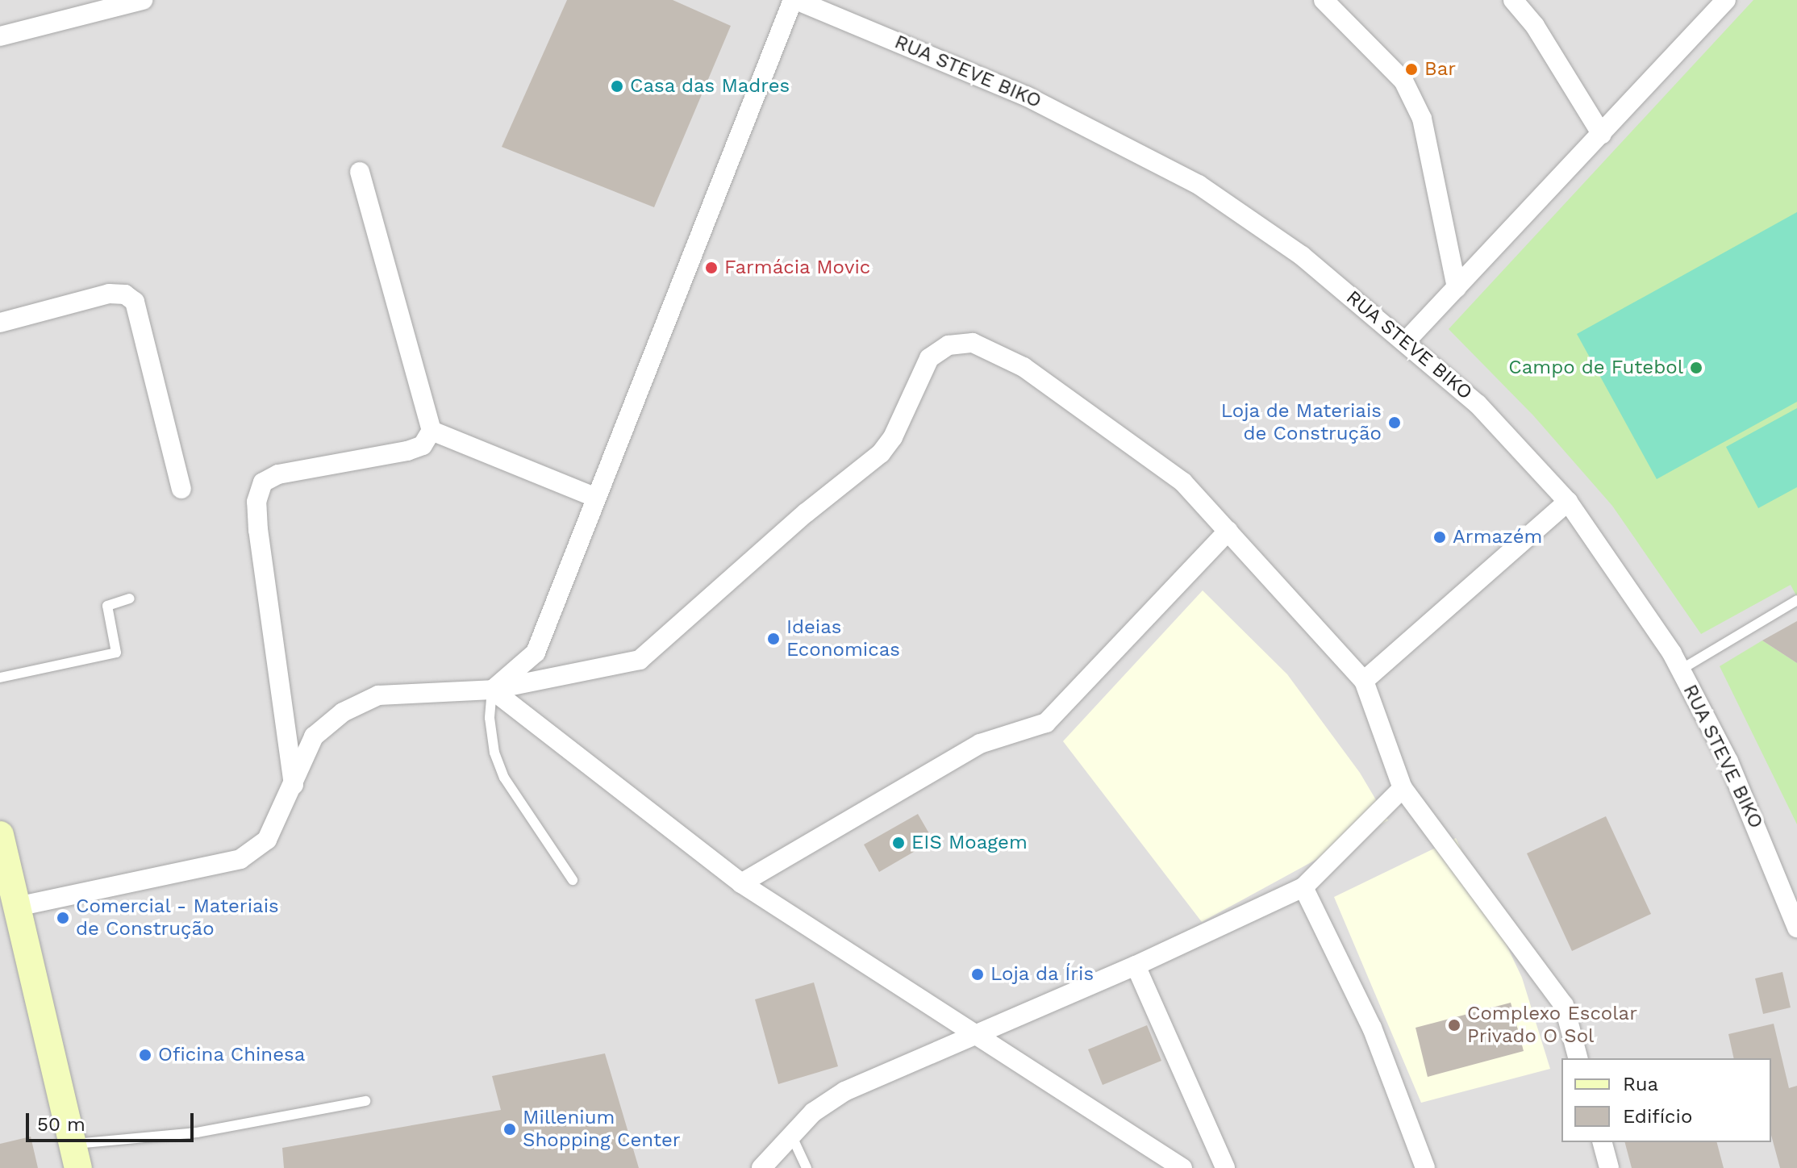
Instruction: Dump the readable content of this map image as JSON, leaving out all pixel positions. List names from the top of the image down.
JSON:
{
  "streets": {
    "street": ["RUA STEVE BIKO"]
  },
  "places": [
    "Bar",
    "Casa das Madres",
    "Farmácia Movic",
    "Campo de Futebol",
    "Loja de Materiais de Construção",
    "Armazém",
    "Ideias Economicas",
    "EIS Moagem",
    "Comercial - Materiais de Construção",
    "Loja da Íris",
    "Complexo Escolar Privado O Sol",
    "Oficina Chinesa",
    "Millenium Shopping Center"
  ],
  "legend": ["Rua", "Edifício"],
  "scale_bar": "50 m"
}
